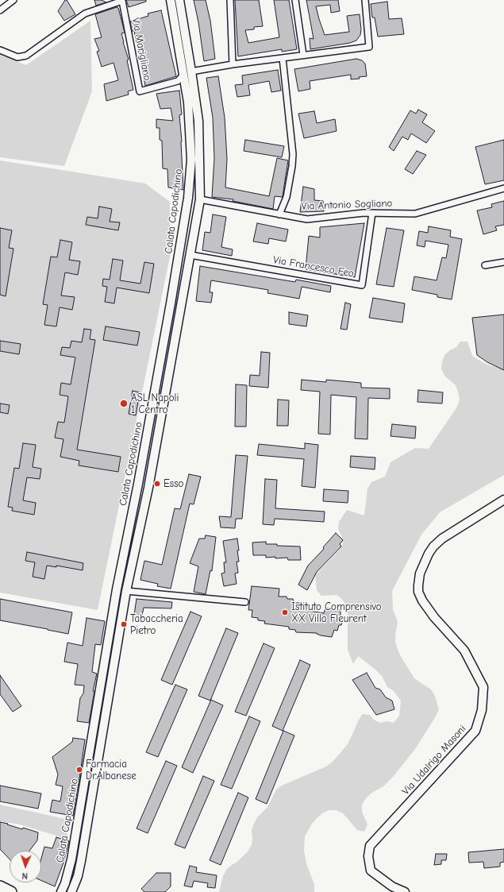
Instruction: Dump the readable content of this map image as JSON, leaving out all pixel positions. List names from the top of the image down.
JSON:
{
  "streets": {
    "main road": ["Via Antonio Sogliano", "Calata Capodichino", "Via Udalrigo Masoni"],
    "street": ["Via Marigliano", "Via Francesco Feo"]
  },
  "crossings": [
    ["Via Marigliano", "Calata Capodichino"],
    ["Via Antonio Sogliano", "Calata Capodichino"],
    ["Via Antonio Sogliano", "Via Francesco Feo"],
    ["Calata Capodichino", "Via Francesco Feo"]
  ],
  "places": [
    "ASL Napoli 1 Centro",
    "Esso",
    "Istituto Comprensivo XX Villa Fleurent",
    "Tabaccheria Pietro",
    "Farmacia Dr.Albanese"
  ],
  "north": "bottom"
}
